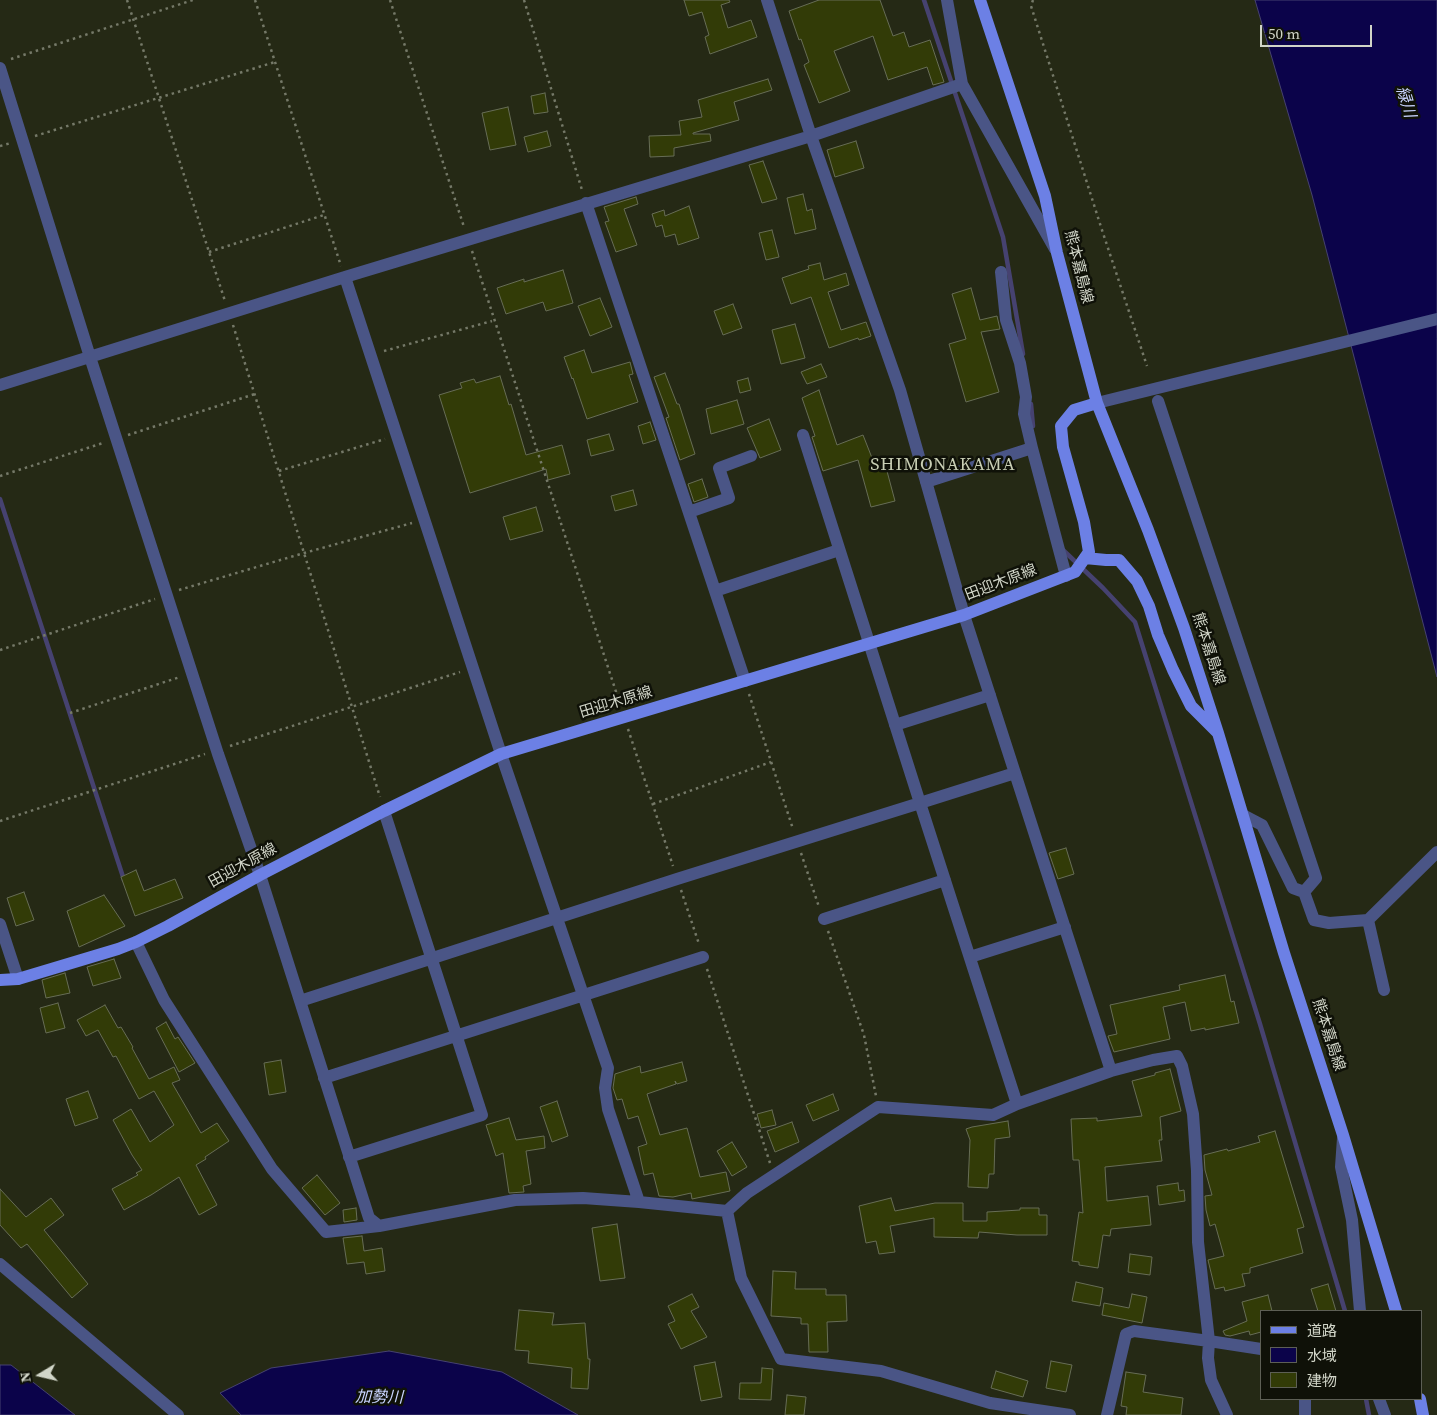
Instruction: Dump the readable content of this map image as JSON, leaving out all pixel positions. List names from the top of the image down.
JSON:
{
  "streets": {
    "main road": ["熊本嘉島線", "田迎木原線"]
  },
  "districts": ["SHIMONAKAMA"],
  "water": ["緑川", "加勢川"],
  "legend": ["道路", "水域", "建物"],
  "scale_bar": "50 m",
  "north": "left"
}
